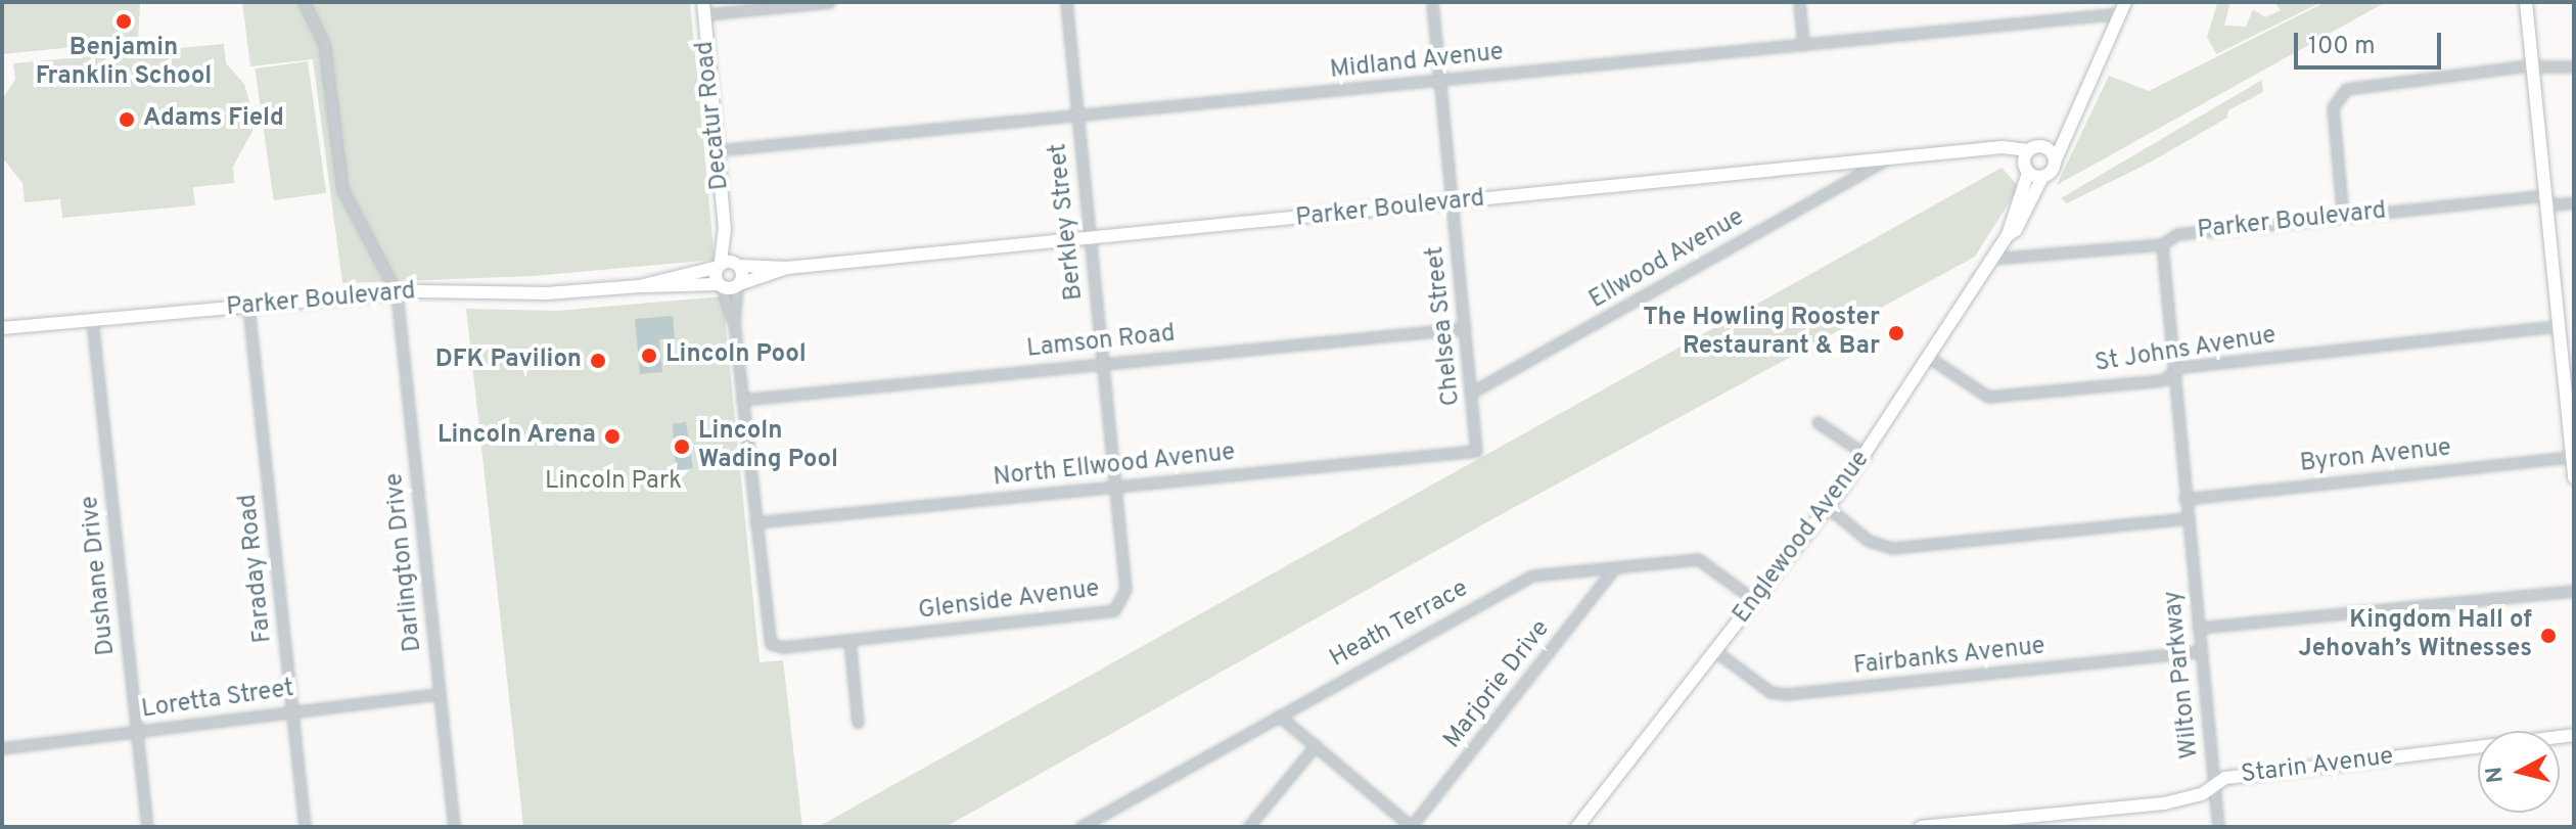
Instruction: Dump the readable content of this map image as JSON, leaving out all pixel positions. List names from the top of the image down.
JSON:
{
  "streets": {
    "street": [
      "Midland Avenue",
      "Decatur Road",
      "Parker Boulevard",
      "Berkley Street",
      "Ellwood Avenue",
      "Chelsea Street",
      "Lamson Road",
      "St Johns Avenue",
      "Byron Avenue",
      "North Ellwood Avenue",
      "Englewood Avenue",
      "Darlington Drive",
      "Faraday Road",
      "Dushane Drive",
      "Glenside Avenue",
      "Heath Terrace",
      "Fairbanks Avenue",
      "Wilton Parkway",
      "Marjorie Drive",
      "Loretta Street",
      "Starin Avenue"
    ]
  },
  "crossings": [
    ["Midland Avenue", "Decatur Road"],
    ["Midland Avenue", "Berkley Street"],
    ["Midland Avenue", "Chelsea Street"],
    ["Midland Avenue", "Englewood Avenue"],
    ["Decatur Road", "Parker Boulevard"],
    ["Parker Boulevard", "Berkley Street"],
    ["Parker Boulevard", "Ellwood Avenue"],
    ["Parker Boulevard", "Chelsea Street"],
    ["Parker Boulevard", "Englewood Avenue"],
    ["Parker Boulevard", "Darlington Drive"],
    ["Parker Boulevard", "Faraday Road"],
    ["Parker Boulevard", "Dushane Drive"],
    ["Berkley Street", "Lamson Road"],
    ["Berkley Street", "North Ellwood Avenue"],
    ["Berkley Street", "Glenside Avenue"],
    ["Ellwood Avenue", "Chelsea Street"],
    ["Chelsea Street", "Lamson Road"],
    ["Chelsea Street", "North Ellwood Avenue"],
    ["St Johns Avenue", "Englewood Avenue"],
    ["Byron Avenue", "Wilton Parkway"],
    ["North Ellwood Avenue", "Glenside Avenue"],
    ["Englewood Avenue", "Heath Terrace"],
    ["Englewood Avenue", "Fairbanks Avenue"],
    ["Darlington Drive", "Loretta Street"],
    ["Faraday Road", "Loretta Street"],
    ["Dushane Drive", "Loretta Street"],
    ["Heath Terrace", "Marjorie Drive"],
    ["Fairbanks Avenue", "Wilton Parkway"],
    ["Wilton Parkway", "Starin Avenue"]
  ],
  "parks": ["Lincoln Park"],
  "places": [
    "Benjamin Franklin School",
    "Adams Field",
    "The Howling Rooster Restaurant & Bar",
    "Lincoln Pool",
    "DFK Pavilion",
    "Lincoln Arena",
    "Lincoln Wading Pool",
    "Kingdom Hall of Jehovah’s Witnesses"
  ],
  "scale_bar": "100 m",
  "north": "left"
}
